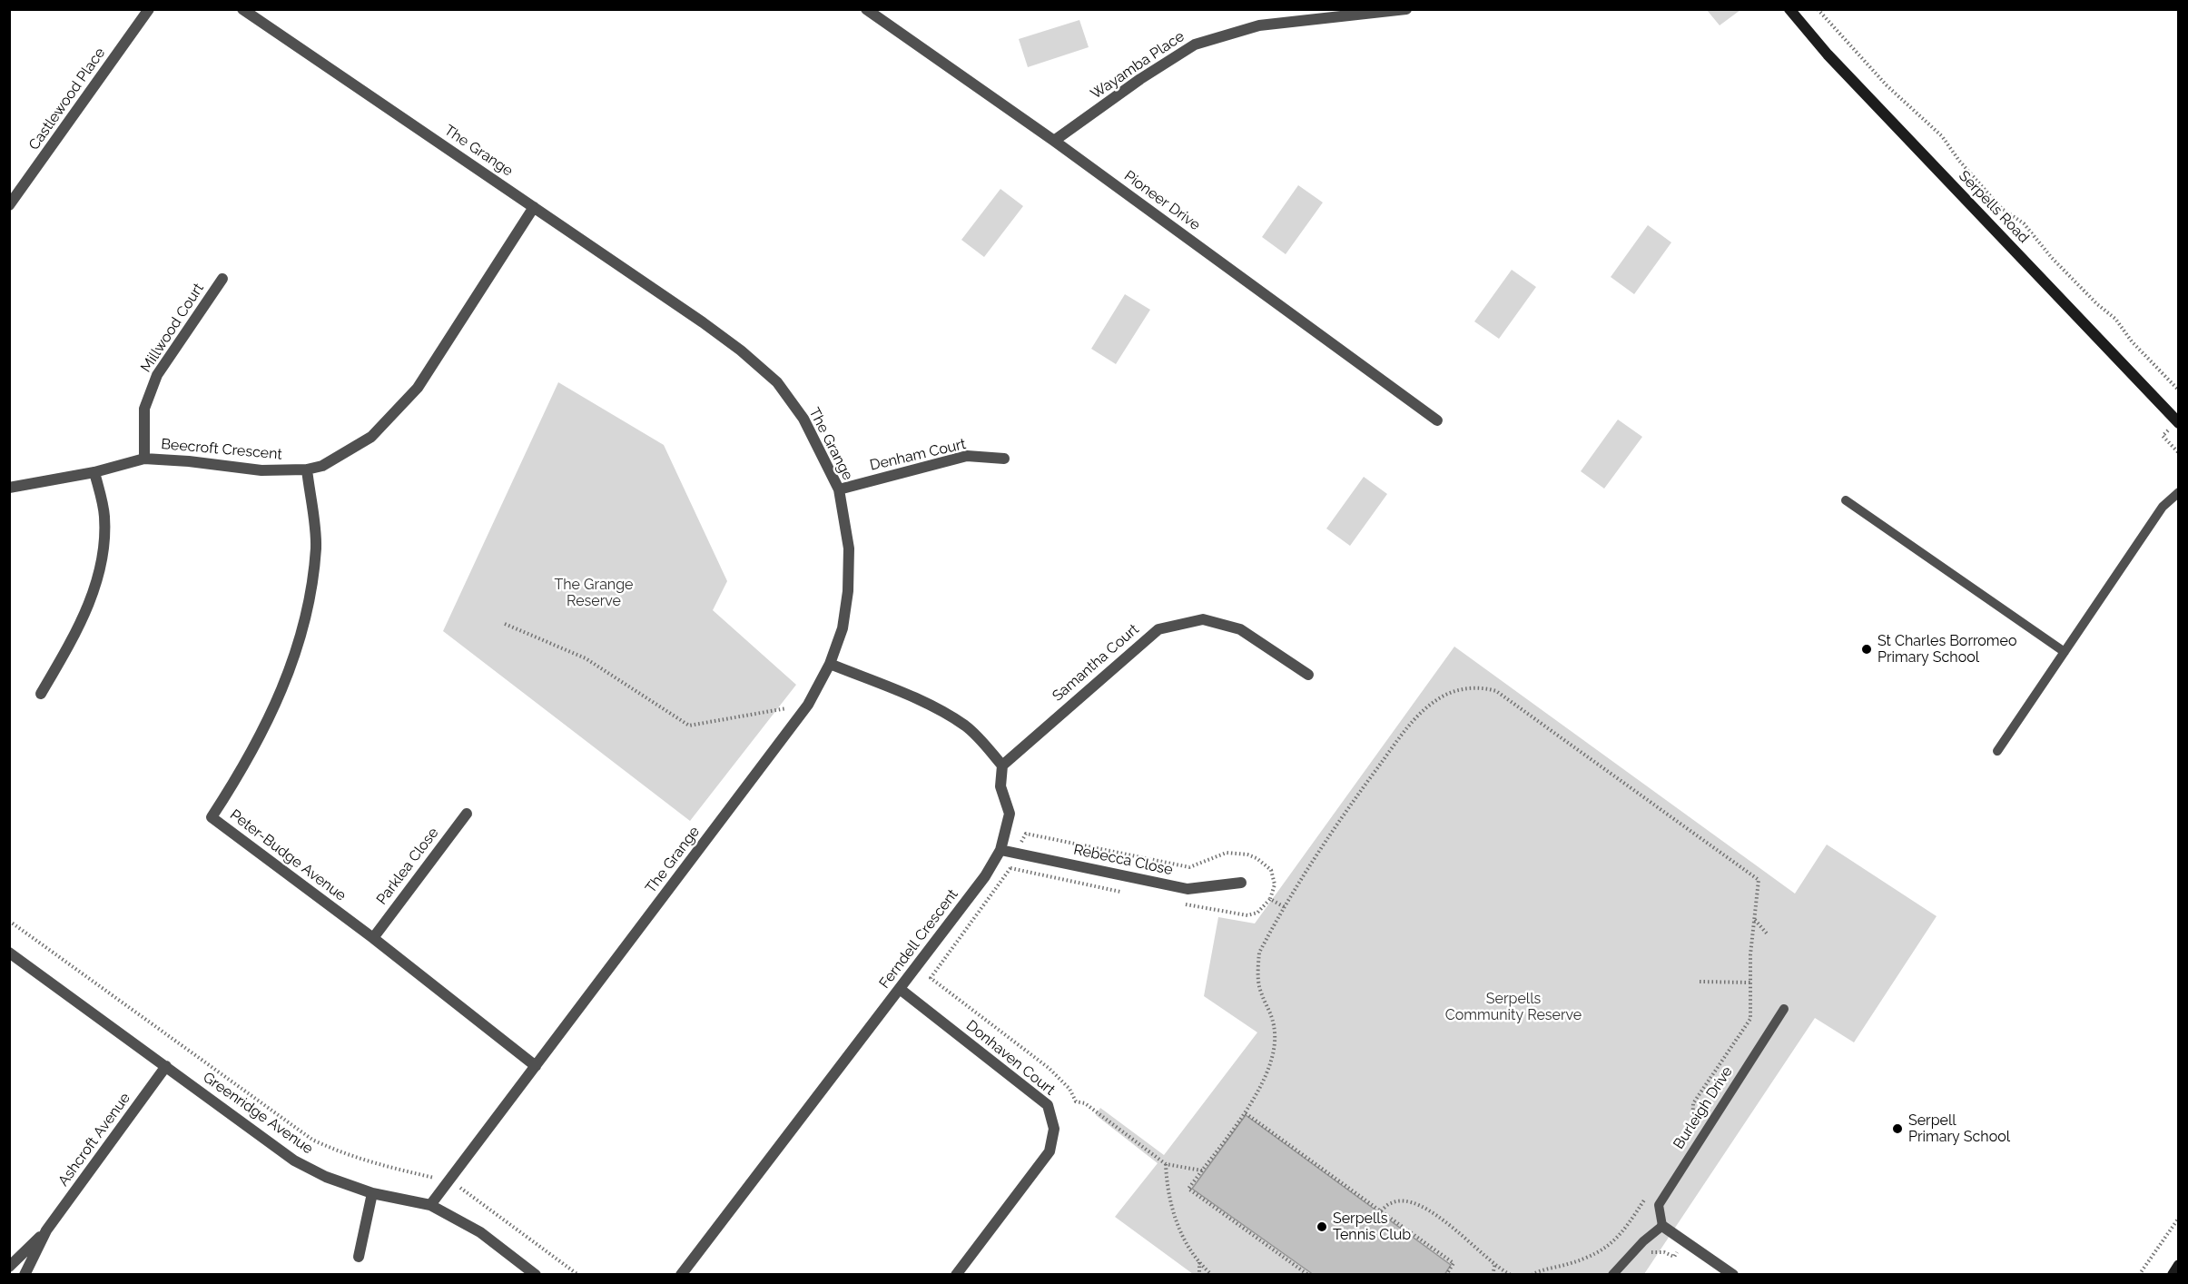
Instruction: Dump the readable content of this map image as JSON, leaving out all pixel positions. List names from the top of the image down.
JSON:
{
  "streets": {
    "street": [
      "Wayamba Place",
      "Castlewood Place",
      "The Grange",
      "Pioneer Drive",
      "Serpells Road",
      "Millwood Court",
      "Beecroft Crescent",
      "Denham Court",
      "Samantha Court",
      "Peter-Budge Avenue",
      "Rebecca Close",
      "Parklea Close",
      "Ferndell Crescent",
      "Donhaven Court",
      "Greenridge Avenue",
      "Ashcroft Avenue"
    ],
    "lane": ["Burleigh Drive"]
  },
  "crossings": [
    ["Wayamba Place", "Pioneer Drive"],
    ["The Grange", "Beecroft Crescent"],
    ["The Grange", "Denham Court"],
    ["The Grange", "Peter-Budge Avenue"],
    ["The Grange", "Greenridge Avenue"],
    ["Millwood Court", "Beecroft Crescent"],
    ["Beecroft Crescent", "Peter-Budge Avenue"],
    ["Samantha Court", "Ferndell Crescent"],
    ["Peter-Budge Avenue", "Parklea Close"],
    ["Rebecca Close", "Ferndell Crescent"],
    ["Ferndell Crescent", "Donhaven Court"],
    ["Greenridge Avenue", "Ashcroft Avenue"]
  ],
  "parks": ["The Grange Reserve", "Serpells Community Reserve"],
  "places": ["St Charles Borromeo Primary School", "Serpell Primary School", "Serpells Tennis Club"]
}
